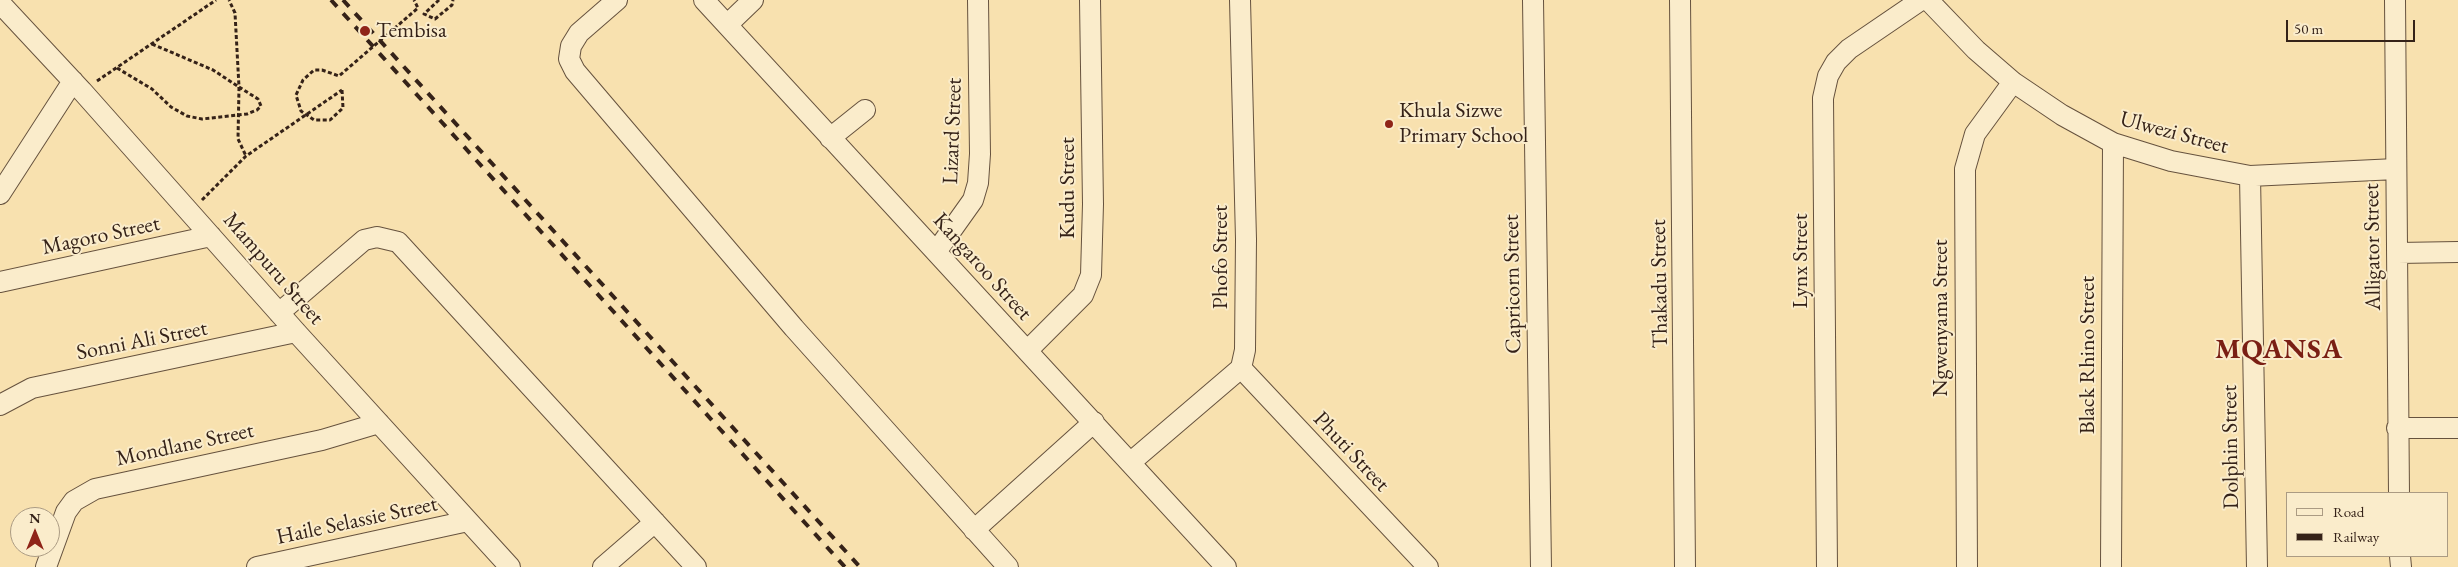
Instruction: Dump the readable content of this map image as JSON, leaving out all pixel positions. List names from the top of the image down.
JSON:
{
  "streets": {
    "street": [
      "Lizard Street",
      "Ulwezi Street",
      "Kudu Street",
      "Magoro Street",
      "Alligator Street",
      "Phofo Street",
      "Lynx Street",
      "Kangaroo Street",
      "Mampuru Street",
      "Capricorn Street",
      "Thakadu Street",
      "Ngwenyama Street",
      "Sonni Ali Street",
      "Black Rhino Street",
      "Mondlane Street",
      "Dolphin Street",
      "Phuti Street",
      "Haile Selassie Street"
    ]
  },
  "crossings": [
    ["Lizard Street", "Kangaroo Street"],
    ["Ulwezi Street", "Alligator Street"],
    ["Ulwezi Street", "Ngwenyama Street"],
    ["Ulwezi Street", "Black Rhino Street"],
    ["Ulwezi Street", "Dolphin Street"],
    ["Kudu Street", "Kangaroo Street"],
    ["Magoro Street", "Mampuru Street"],
    ["Phofo Street", "Phuti Street"],
    ["Mampuru Street", "Sonni Ali Street"],
    ["Mampuru Street", "Mondlane Street"],
    ["Mampuru Street", "Haile Selassie Street"]
  ],
  "districts": ["MQANSA"],
  "places": ["Tembisa", "Khula Sizwe Primary School"],
  "legend": ["Road", "Railway"],
  "scale_bar": "50 m",
  "north": "top"
}
